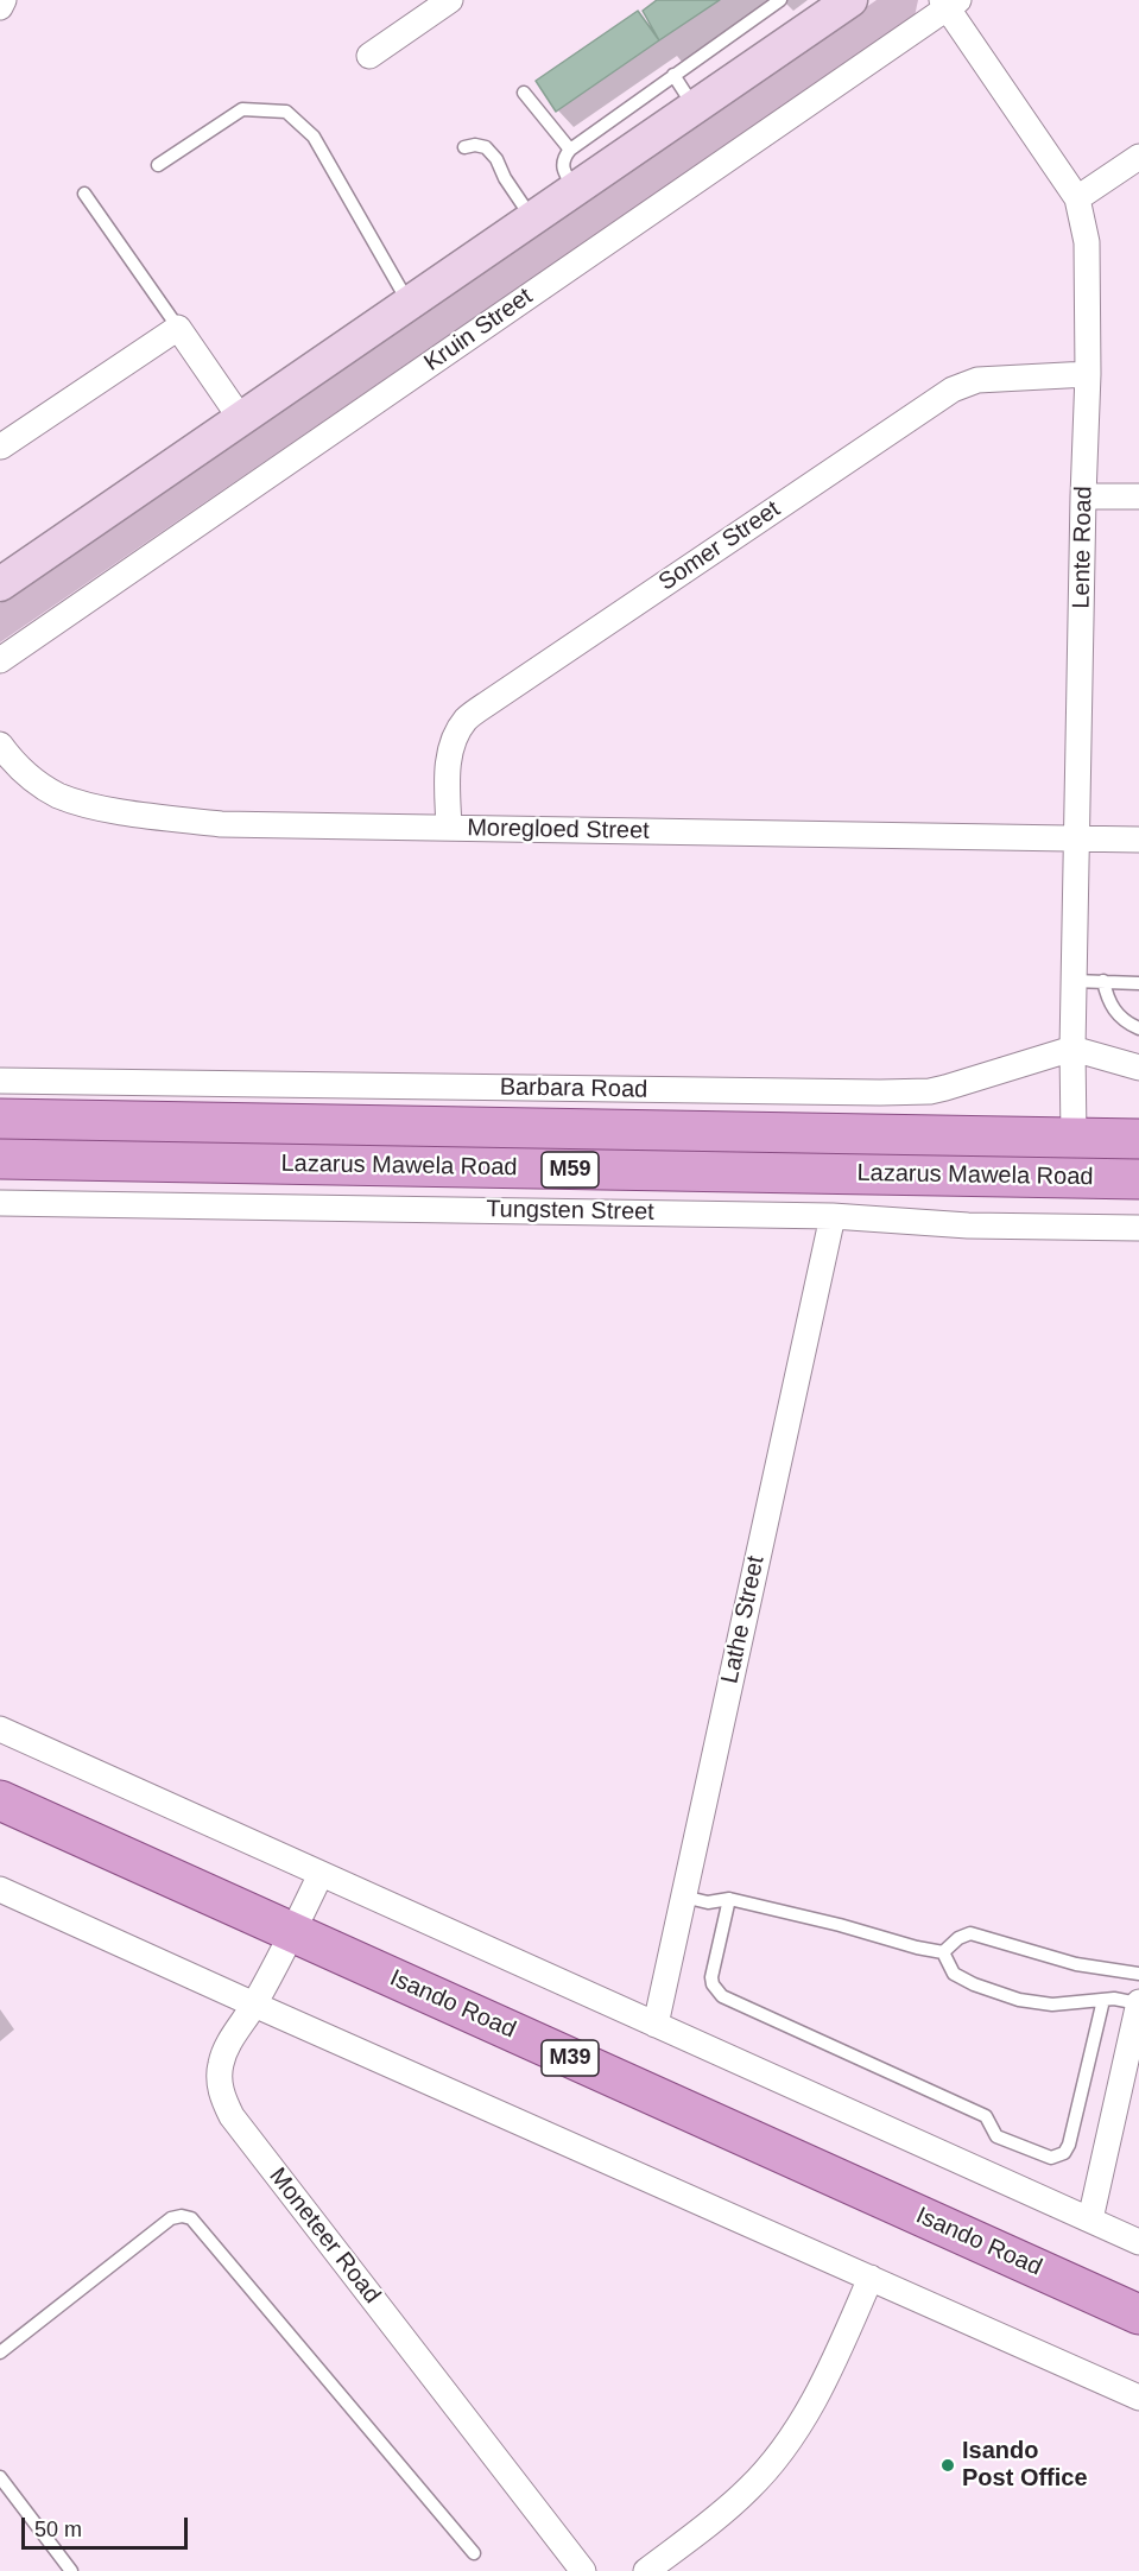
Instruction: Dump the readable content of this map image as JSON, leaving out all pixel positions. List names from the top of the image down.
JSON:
{
  "streets": {
    "main road": [
      "Lazarus Mawela Road",
      "M59",
      "Isando Road",
      "M39"
    ],
    "street": [
      "Kruin Street",
      "Somer Street",
      "Lente Road",
      "Moregloed Street",
      "Barbara Road",
      "Tungsten Street",
      "Lathe Street",
      "Moneteer Road"
    ]
  },
  "crossings": [
    ["Kruin Street", "Lente Road"],
    ["Somer Street", "Lente Road"],
    ["Somer Street", "Moregloed Street"],
    ["Lente Road", "Moregloed Street"],
    ["Lente Road", "Barbara Road"],
    ["Lente Road", "Lazarus Mawela Road"],
    ["Tungsten Street", "Lathe Street"],
    ["Isando Road", "Moneteer Road"]
  ],
  "places": ["Isando Post Office"],
  "scale_bar": "50 m"
}
